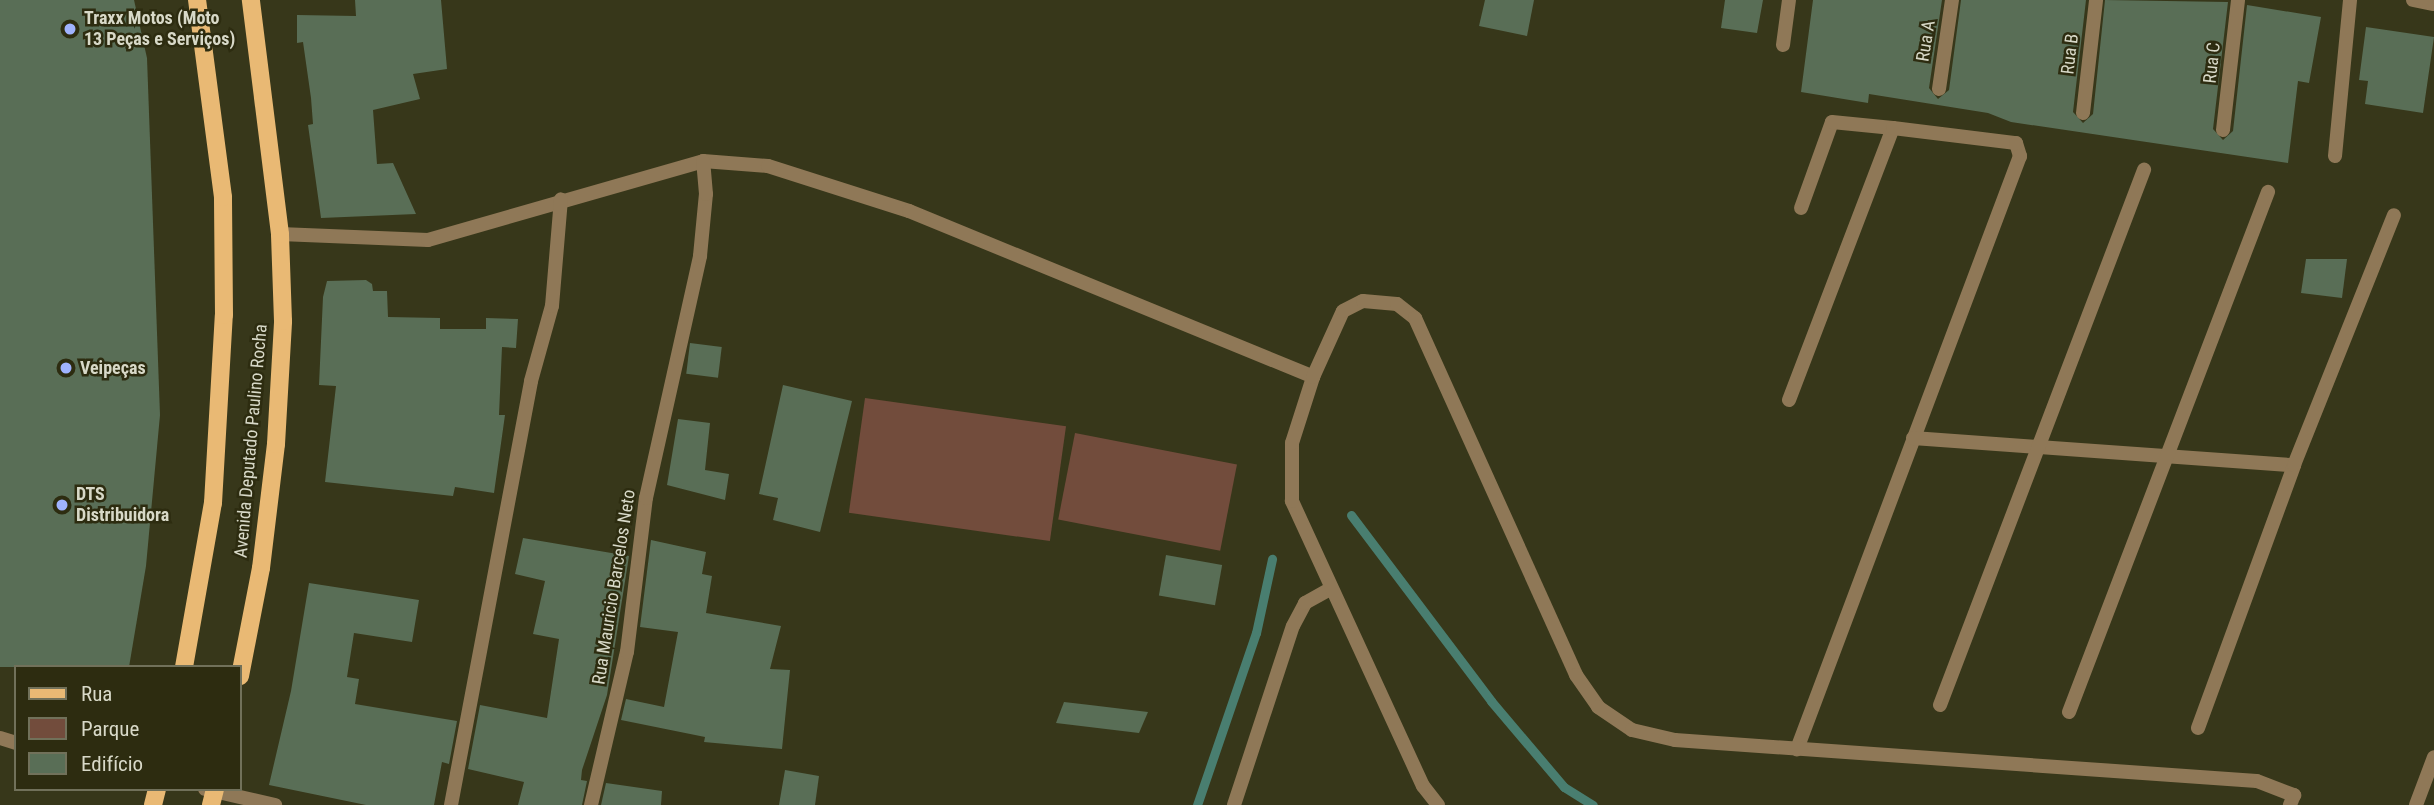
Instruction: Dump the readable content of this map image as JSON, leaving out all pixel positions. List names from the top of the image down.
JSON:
{
  "streets": {
    "main road": ["Avenida Deputado Paulino Rocha"],
    "street": [
      "Rua A",
      "Rua B",
      "Rua C",
      "Rua Mauricio Barcelos Neto"
    ]
  },
  "places": ["Traxx Motos (Moto 13 Peças e Serviços)", "Veipeças", "DTS Distribuidora"],
  "legend": ["Rua", "Parque", "Edifício"]
}
